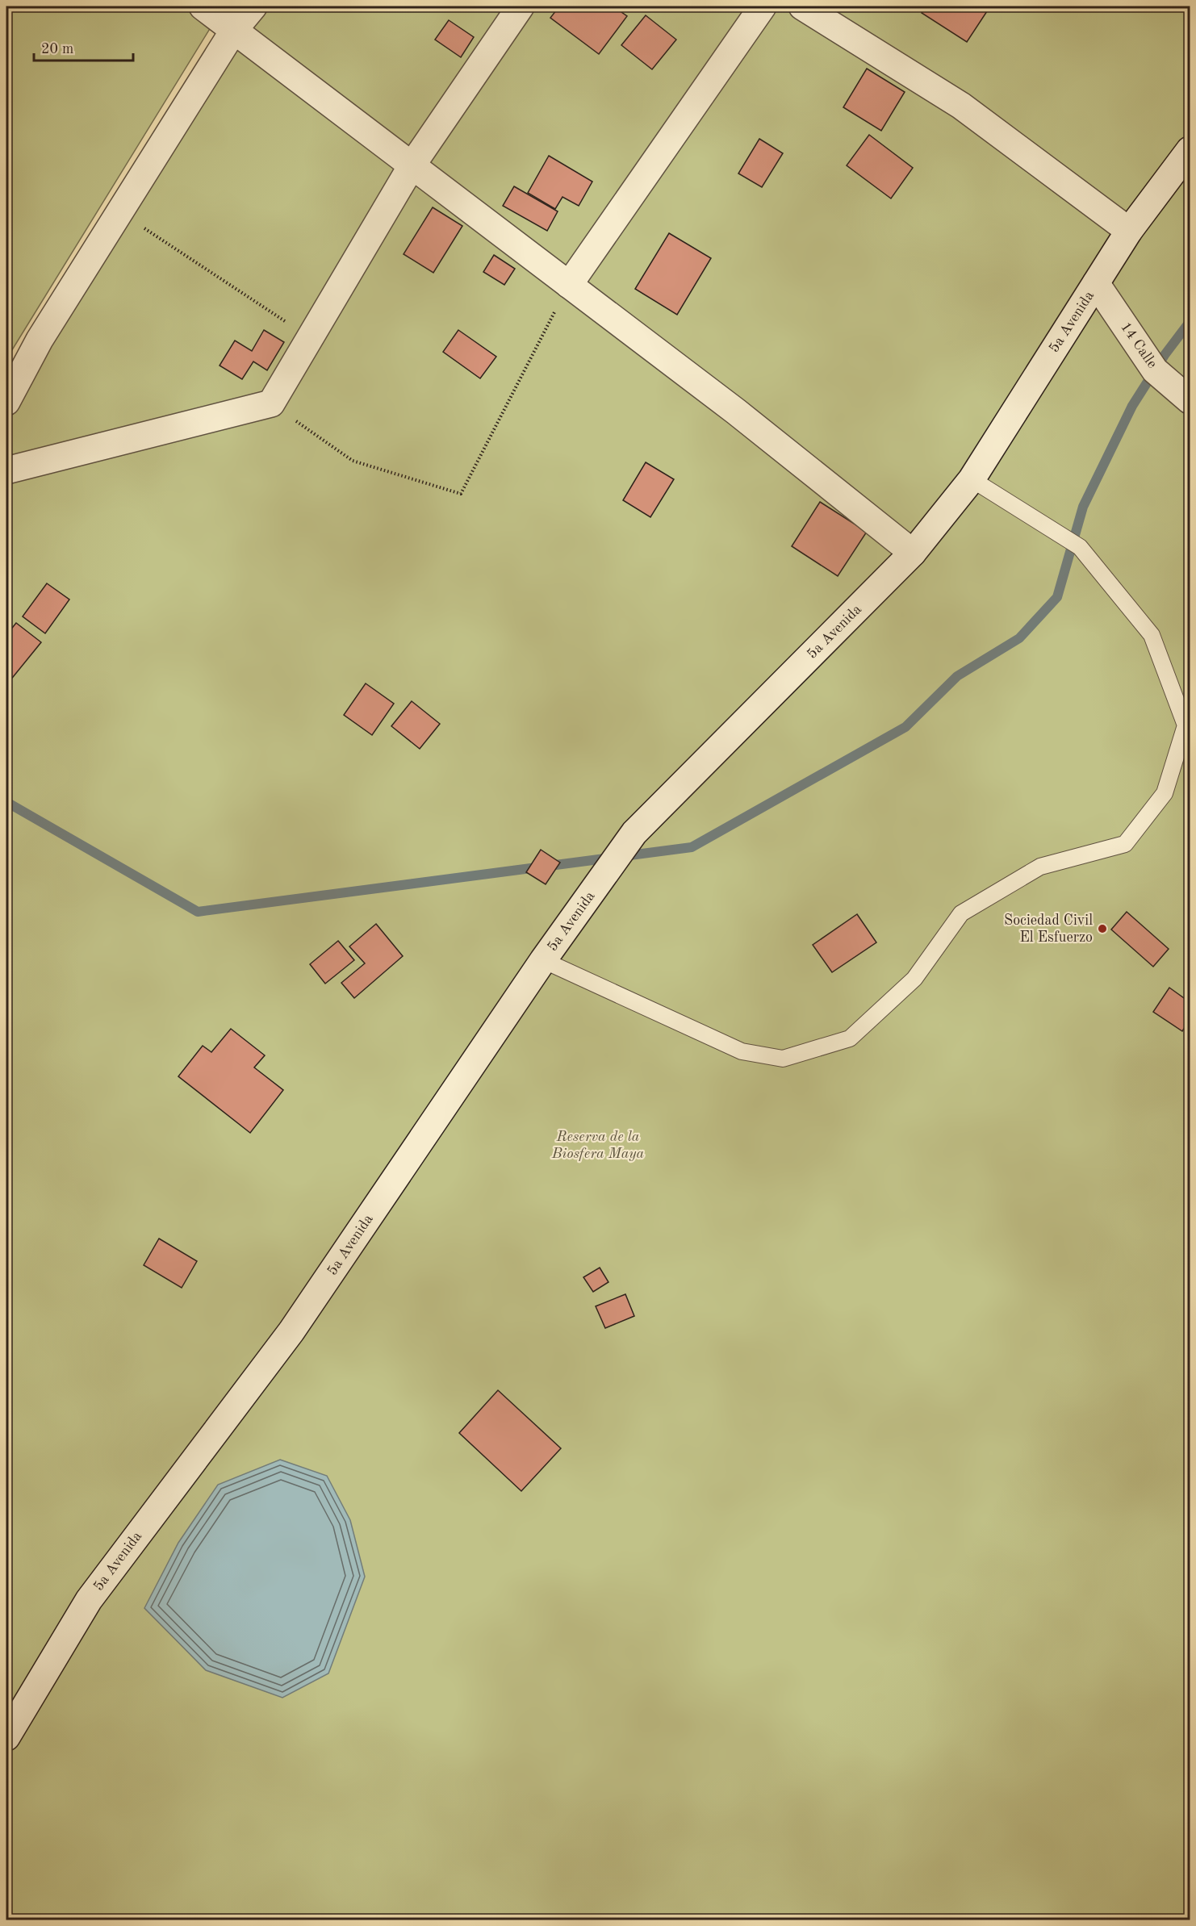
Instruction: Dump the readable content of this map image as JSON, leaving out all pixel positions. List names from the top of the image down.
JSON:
{
  "streets": {
    "street": ["5a Avenida", "14 Calle"]
  },
  "crossings": [
    ["5a Avenida", "14 Calle"]
  ],
  "parks": ["Reserva de la Biosfera Maya"],
  "places": ["Sociedad Civil El Esfuerzo"],
  "scale_bar": "20 m"
}
